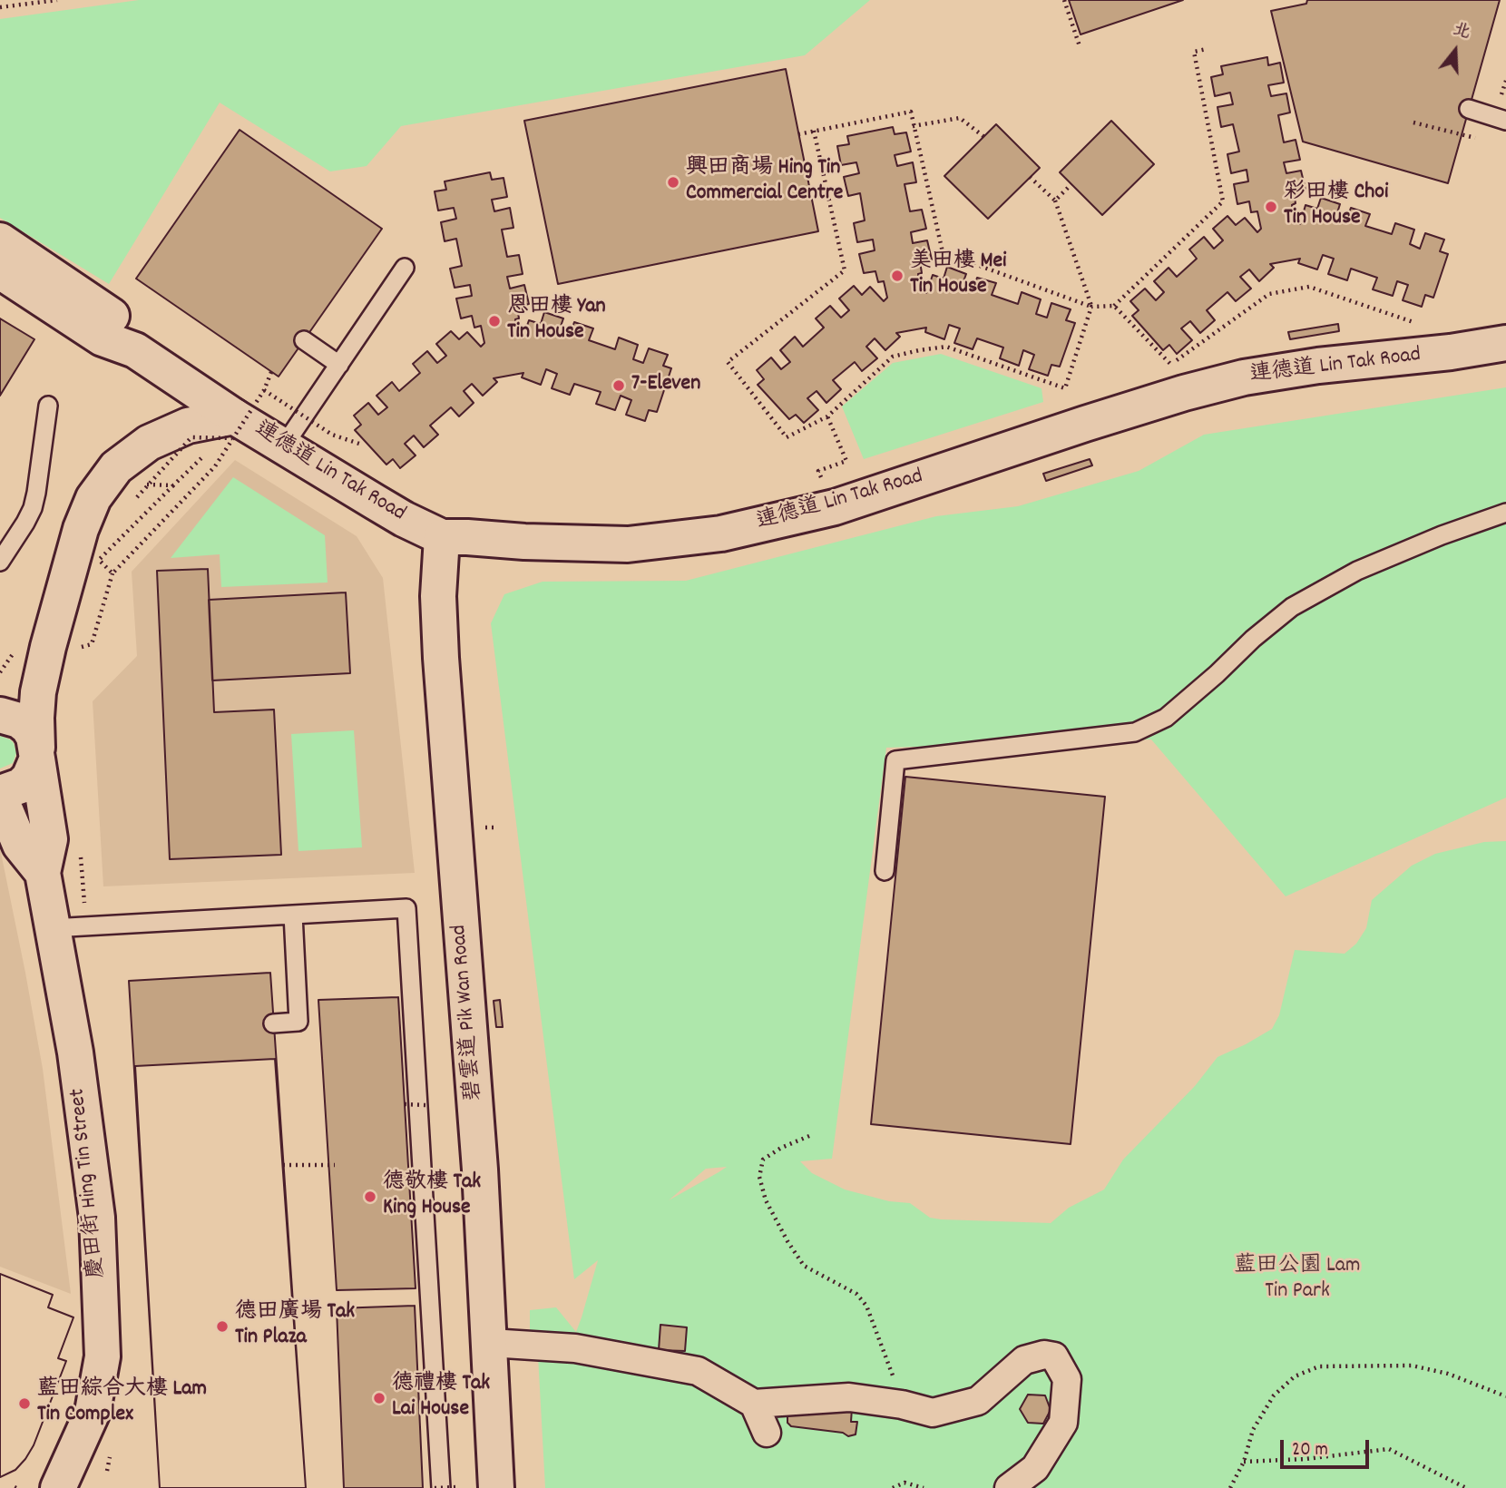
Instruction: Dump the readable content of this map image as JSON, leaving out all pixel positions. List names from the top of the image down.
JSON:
{
  "streets": {
    "street": ["連德道 Lin Tak Road", "碧雲道 Pik Wan Road", "慶田街 Hing Tin Street"]
  },
  "crossings": [
    ["連德道 Lin Tak Road", "碧雲道 Pik Wan Road"],
    ["連德道 Lin Tak Road", "慶田街 Hing Tin Street"]
  ],
  "parks": ["藍田公園 Lam Tin Park"],
  "places": [
    "興田商場 Hing Tin Commercial Centre",
    "彩田樓 Choi Tin House",
    "美田樓 Mei Tin House",
    "恩田樓 Yan Tin House",
    "7-Eleven",
    "德敬樓 Tak King House",
    "德田廣場 Tak Tin Plaza",
    "德禮樓 Tak Lai House",
    "藍田綜合大樓 Lam Tin Complex"
  ],
  "scale_bar": "20 m",
  "north": "top"
}
